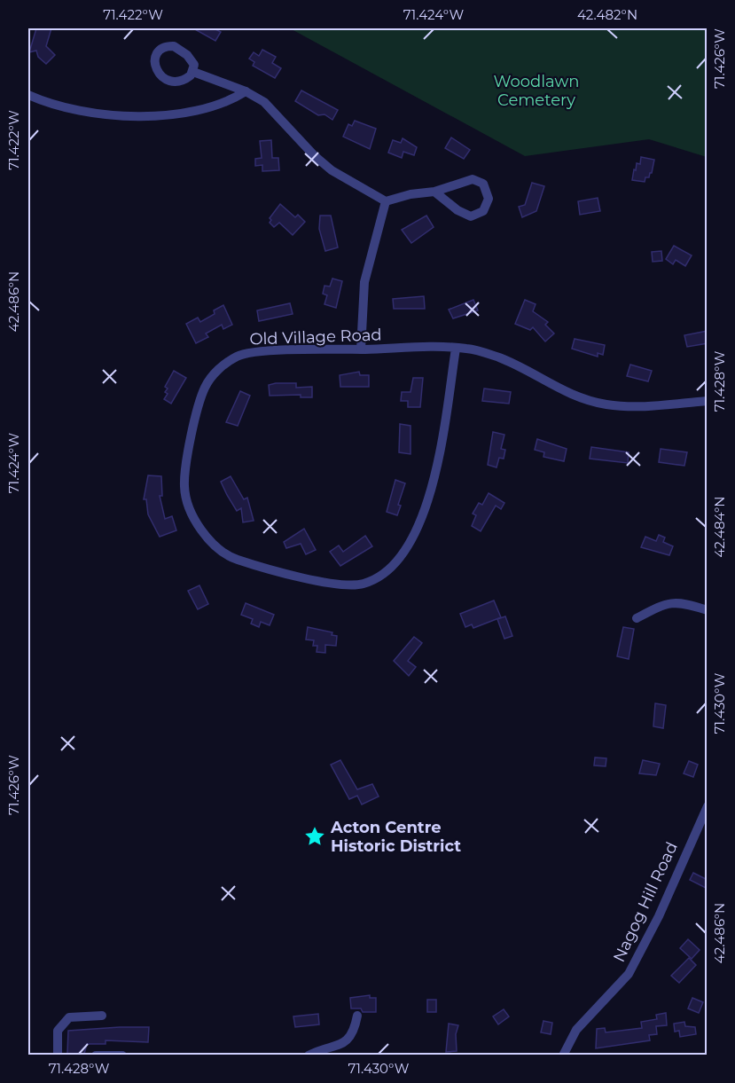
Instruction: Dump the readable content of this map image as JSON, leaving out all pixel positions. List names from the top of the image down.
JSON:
{
  "streets": {
    "street": ["Old Village Road", "Nagog Hill Road"]
  },
  "parks": ["Woodlawn Cemetery"],
  "places": {
    "place": ["Acton Centre Historic District"]
  },
  "coordinates": [
    "71.422°W",
    "71.424°W",
    "42.482°N",
    "71.426°W",
    "42.486°N",
    "71.428°W",
    "42.484°N",
    "71.430°W"
  ]
}
